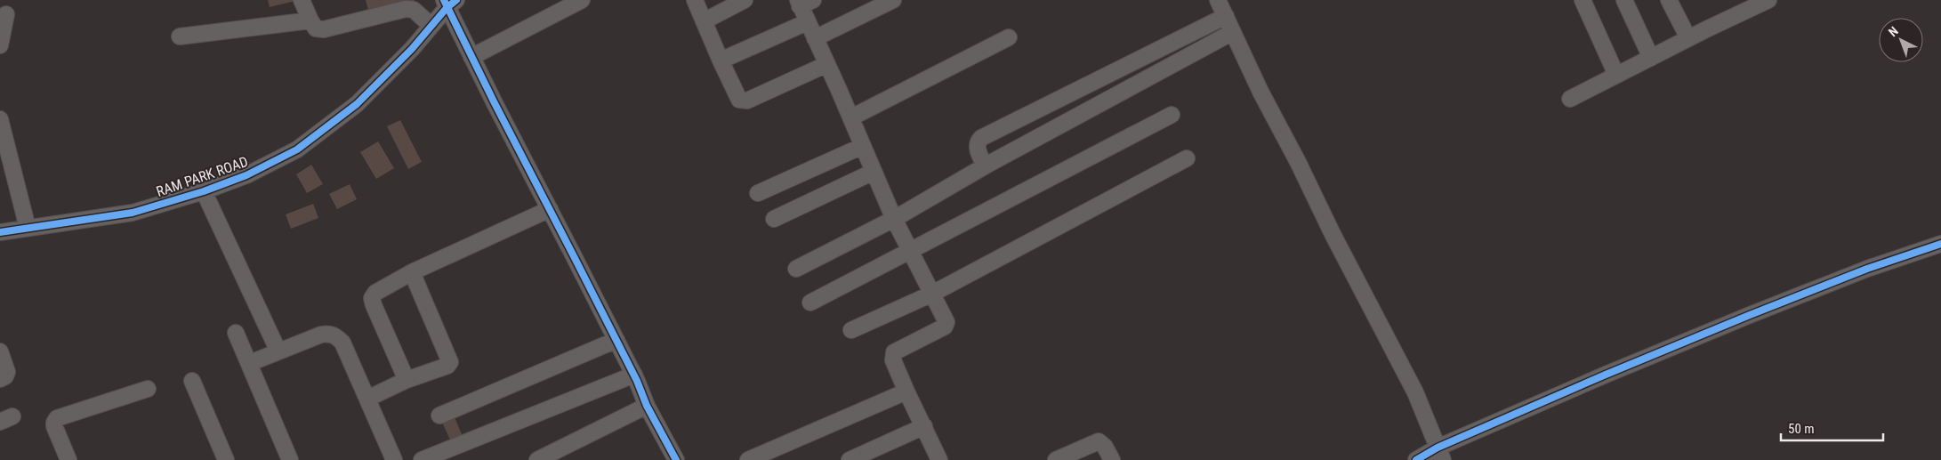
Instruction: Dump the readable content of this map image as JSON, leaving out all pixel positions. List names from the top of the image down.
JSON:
{
  "streets": {
    "street": ["RAM PARK ROAD"]
  },
  "scale_bar": "50 m",
  "north": "top left"
}
